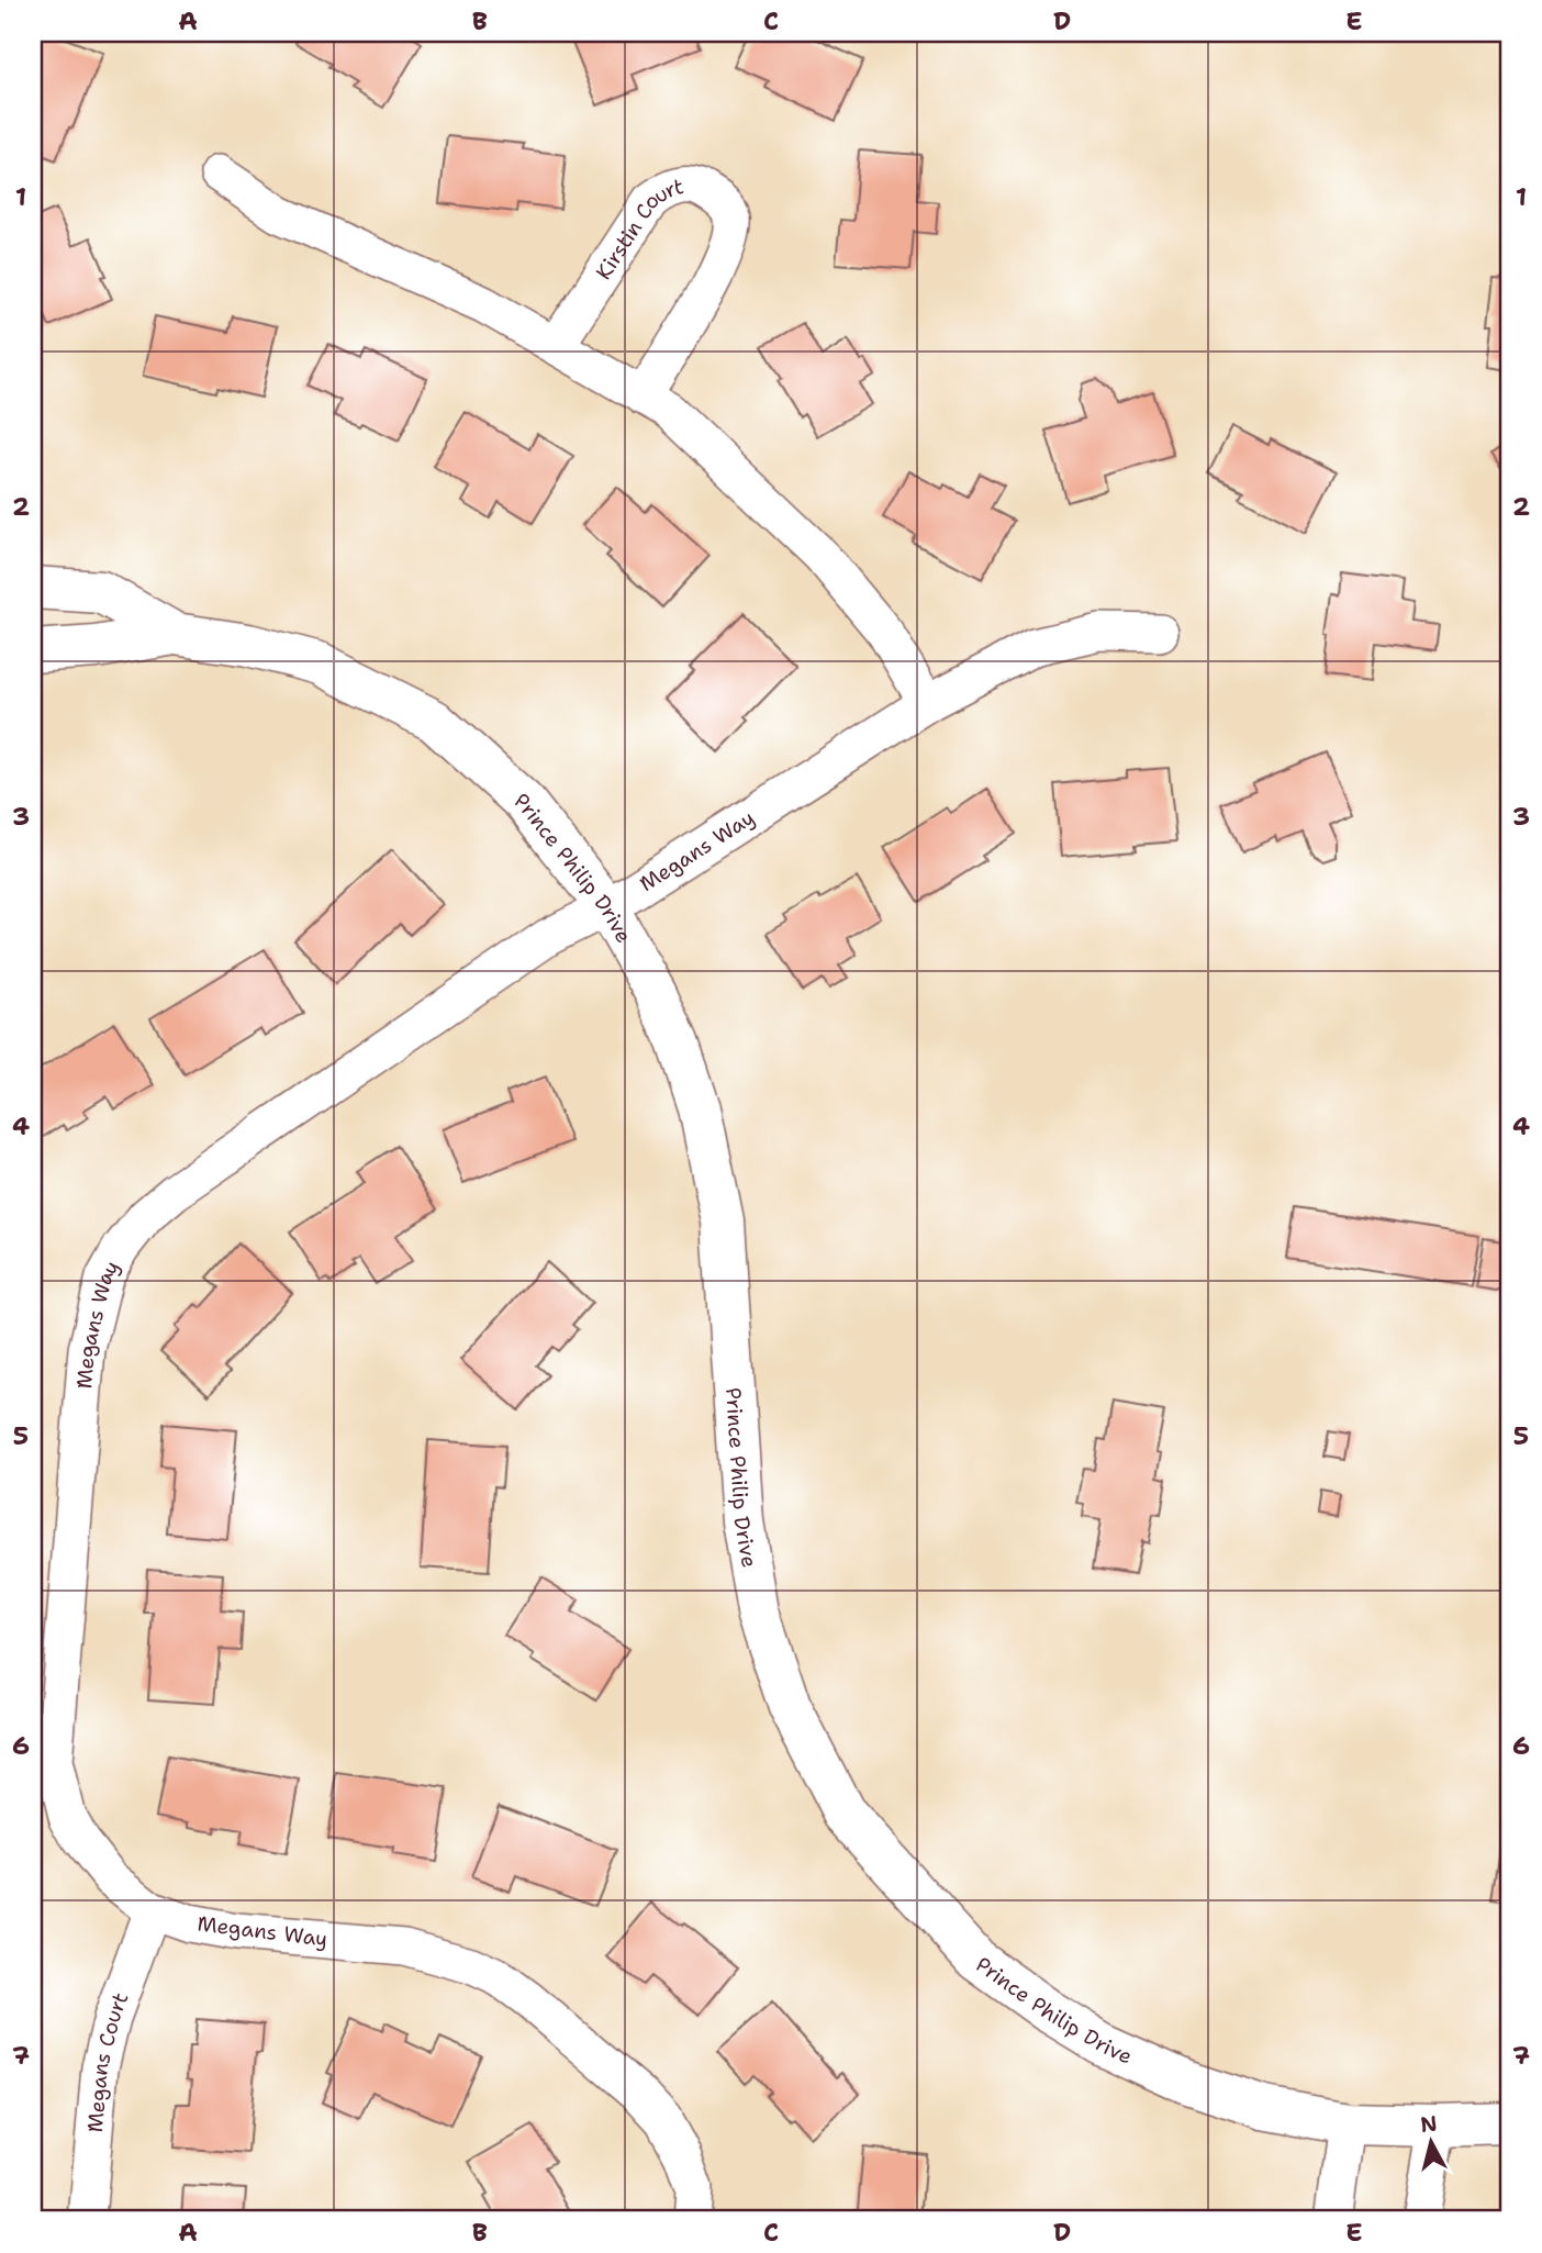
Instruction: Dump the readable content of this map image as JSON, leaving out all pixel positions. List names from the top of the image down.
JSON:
{
  "streets": {
    "street": [
      "Kirstin Court",
      "Megans Way",
      "Prince Philip Drive",
      "Megans Court"
    ]
  },
  "crossings": [
    ["Megans Way", "Prince Philip Drive"],
    ["Megans Way", "Megans Court"]
  ],
  "north": "top",
  "grid": {
    "columns": [
      "A",
      "B",
      "C",
      "D",
      "E"
    ],
    "rows": [
      "1",
      "2",
      "3",
      "4",
      "5",
      "6",
      "7"
    ]
  }
}
